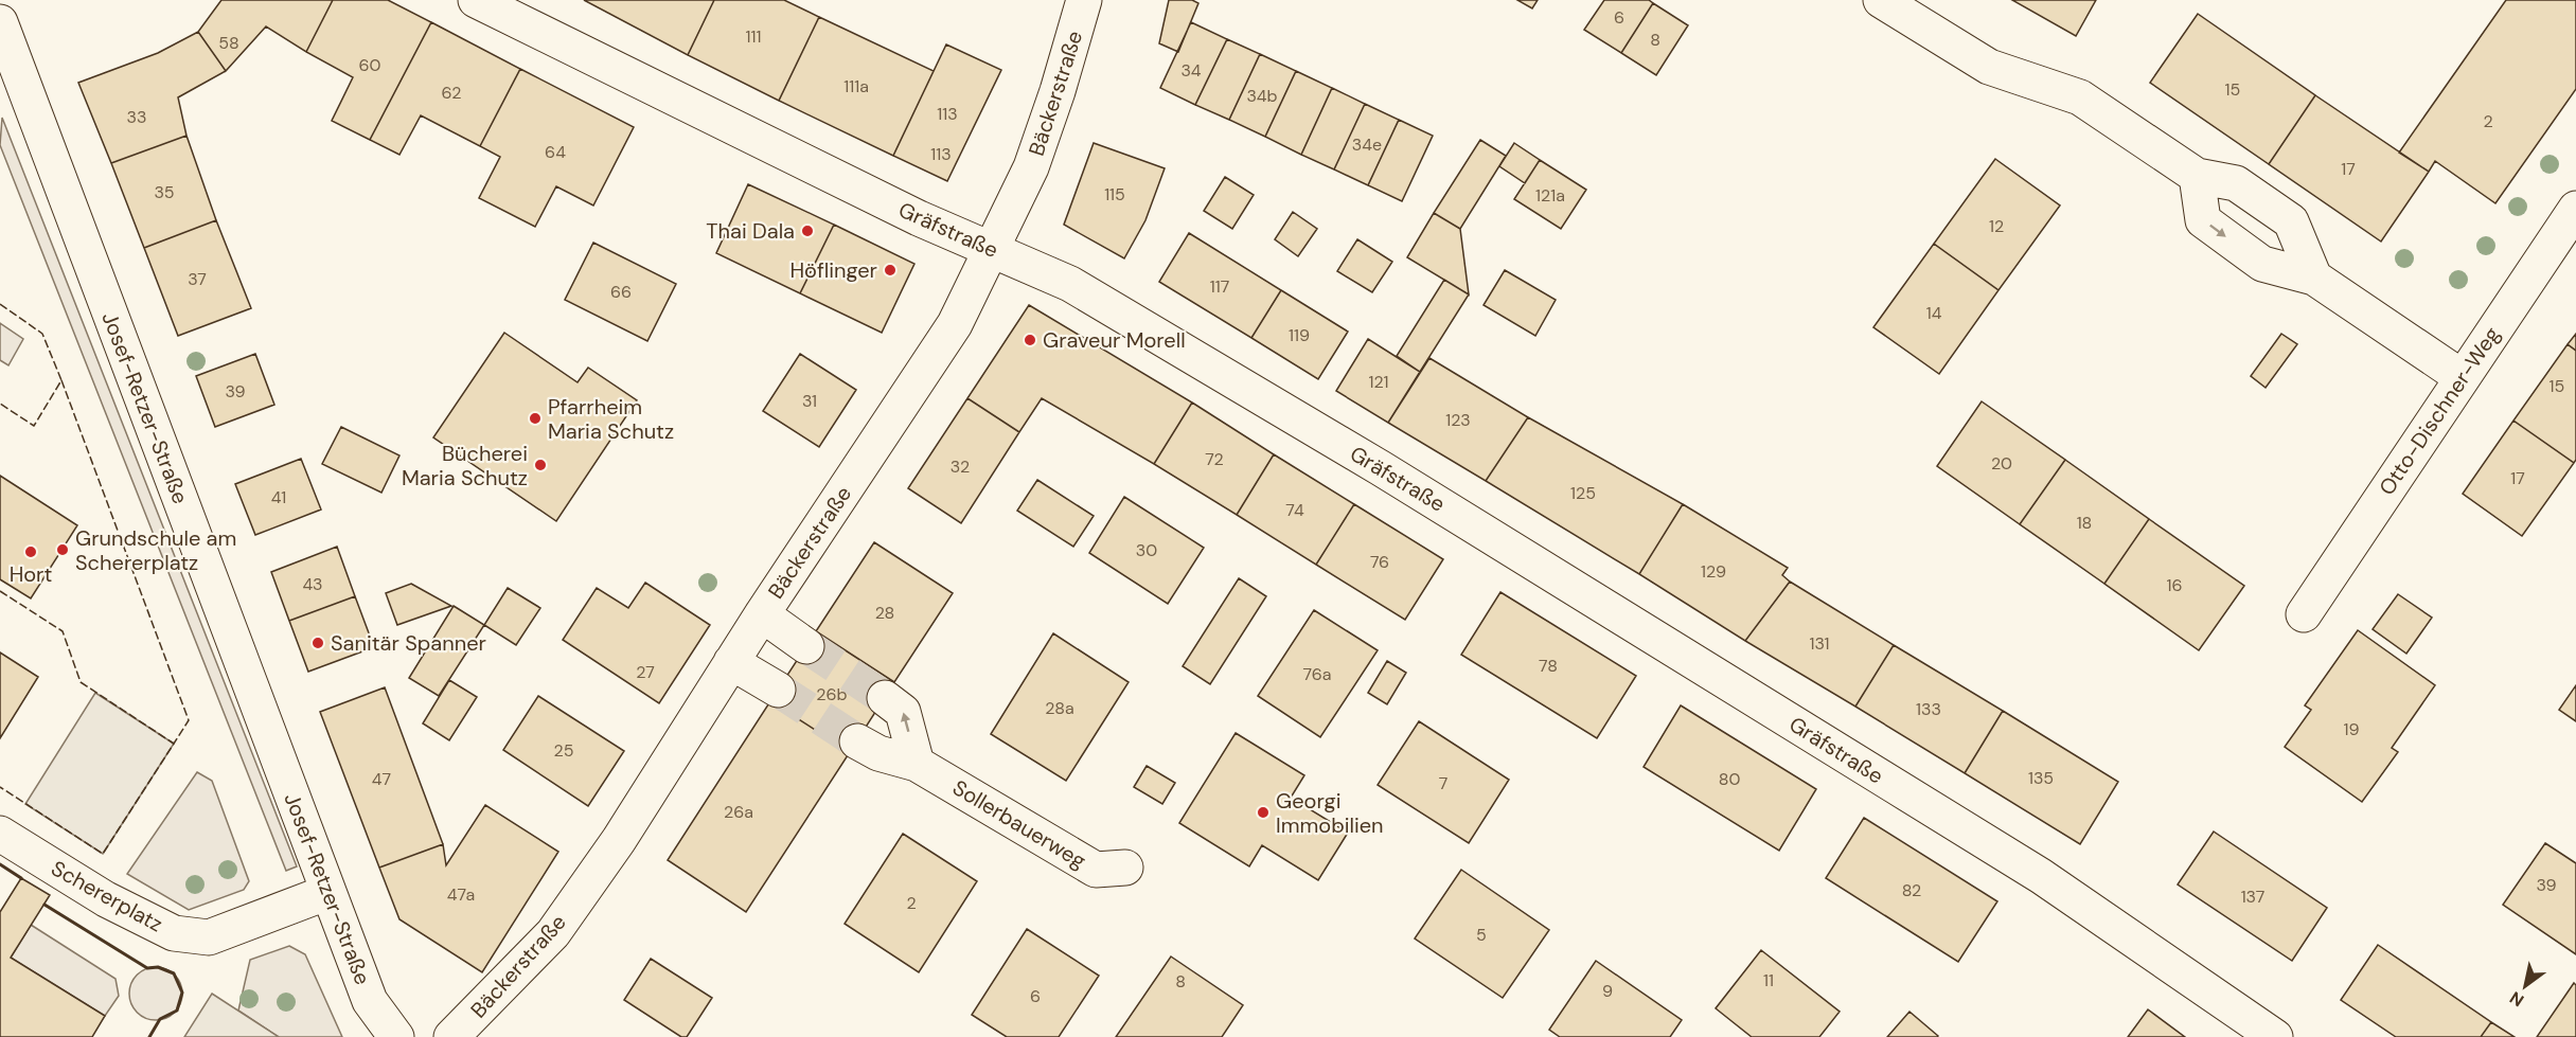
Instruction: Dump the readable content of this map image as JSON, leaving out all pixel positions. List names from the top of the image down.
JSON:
{
  "streets": {
    "street": [
      "Bäckerstraße",
      "Gräfstraße",
      "Josef-Retzer-Straße",
      "Otto-Dischner-Weg",
      "Sollerbauerweg",
      "Schererplatz"
    ]
  },
  "crossings": [
    ["Bäckerstraße", "Gräfstraße"],
    ["Josef-Retzer-Straße", "Schererplatz"]
  ],
  "places": [
    "Thai Dala",
    "Höflinger",
    "Graveur Morell",
    "Pfarrheim Maria Schutz",
    "Bücherei Maria Schutz",
    "Grundschule am Schererplatz",
    "Hort",
    "Sanitär Spanner",
    "Georgi Immobilien"
  ],
  "house_numbers": [
    "6",
    "111",
    "8",
    "58",
    "60",
    "34",
    "111a",
    "15",
    "62",
    "34b",
    "113",
    "33",
    "2",
    "34e",
    "64",
    "113",
    "17",
    "35",
    "115",
    "121a",
    "12",
    "37",
    "117",
    "66",
    "14",
    "119",
    "121",
    "15",
    "39",
    "31",
    "123",
    "72",
    "20",
    "32",
    "17",
    "125",
    "41",
    "74",
    "18",
    "30",
    "76",
    "129",
    "43",
    "16",
    "28",
    "131",
    "78",
    "27",
    "76a",
    "26b",
    "28a",
    "133",
    "19",
    "25",
    "135",
    "47",
    "80",
    "7",
    "26a",
    "39",
    "82",
    "47a",
    "137",
    "2",
    "5",
    "11",
    "8",
    "9",
    "6"
  ],
  "north": "bottom left"
}
